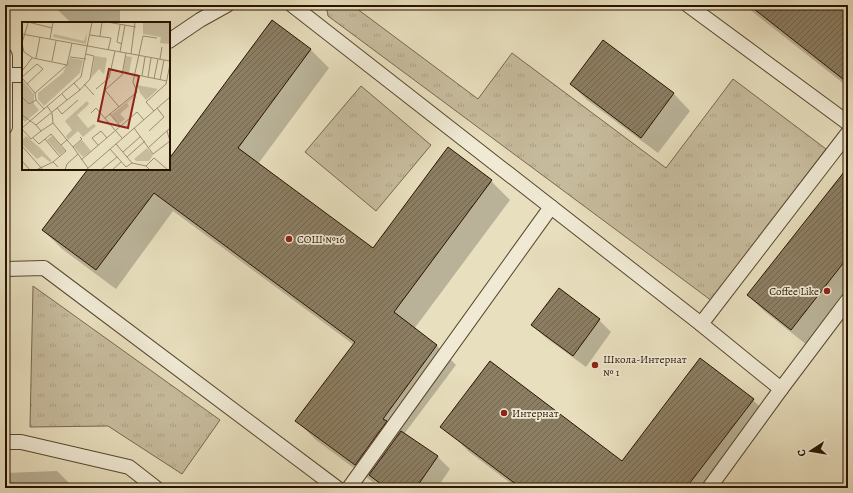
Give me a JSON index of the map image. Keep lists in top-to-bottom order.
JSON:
{
  "places": [
    "СОШ №16",
    "Coffee Like",
    "Школа-Интернат № 1",
    "Интернат"
  ],
  "north": "left"
}
